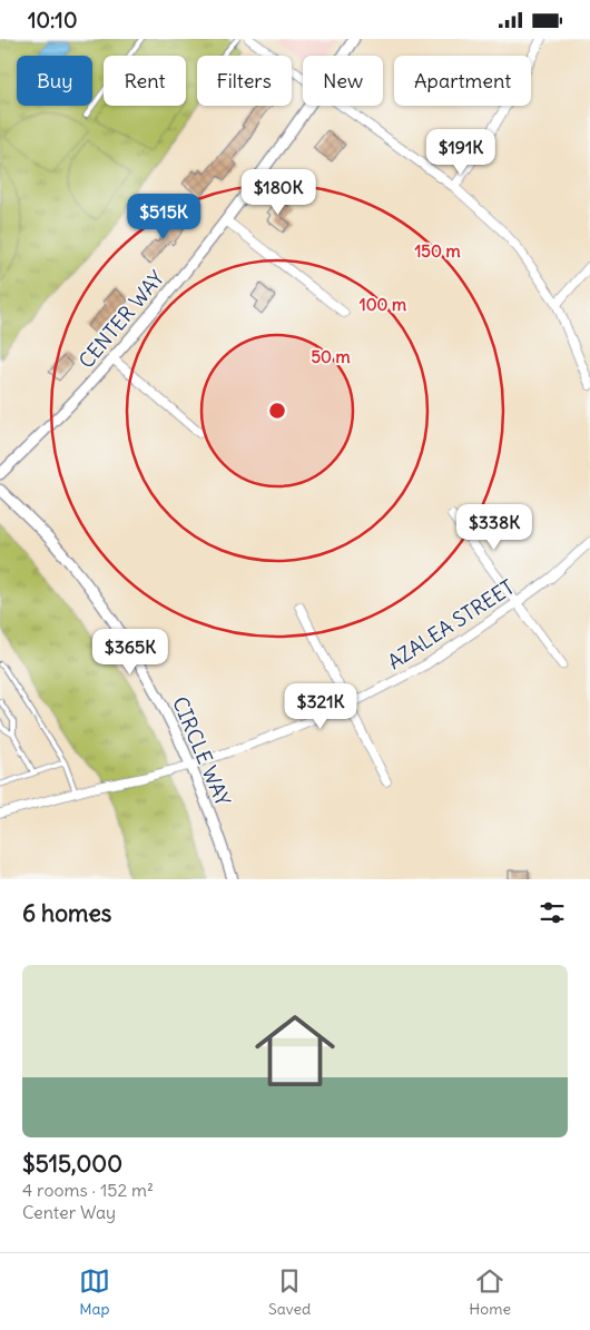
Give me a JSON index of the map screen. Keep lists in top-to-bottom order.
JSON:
{
  "streets": {
    "street": ["CENTER WAY", "AZALEA STREET", "CIRCLE WAY"]
  },
  "crossings": [
    ["AZALEA STREET", "CIRCLE WAY"]
  ],
  "page": {
    "status": "10:10",
    "chip": [
      "Buy",
      "Rent",
      "Filters",
      "New",
      "Apartment"
    ],
    "price": [
      "$191K",
      "$180K",
      "$515K",
      "$338K",
      "$365K",
      "$321K"
    ],
    "heading": "6 homes",
    "list": [
      {
        "name": "$515,000",
        "note": "4 rooms · 152 m² · Center Way"
      }
    ],
    "tabs": ["Map", "Saved", "Home"]
  },
  "rings": ["150 m", "100 m", "50 m"]
}
